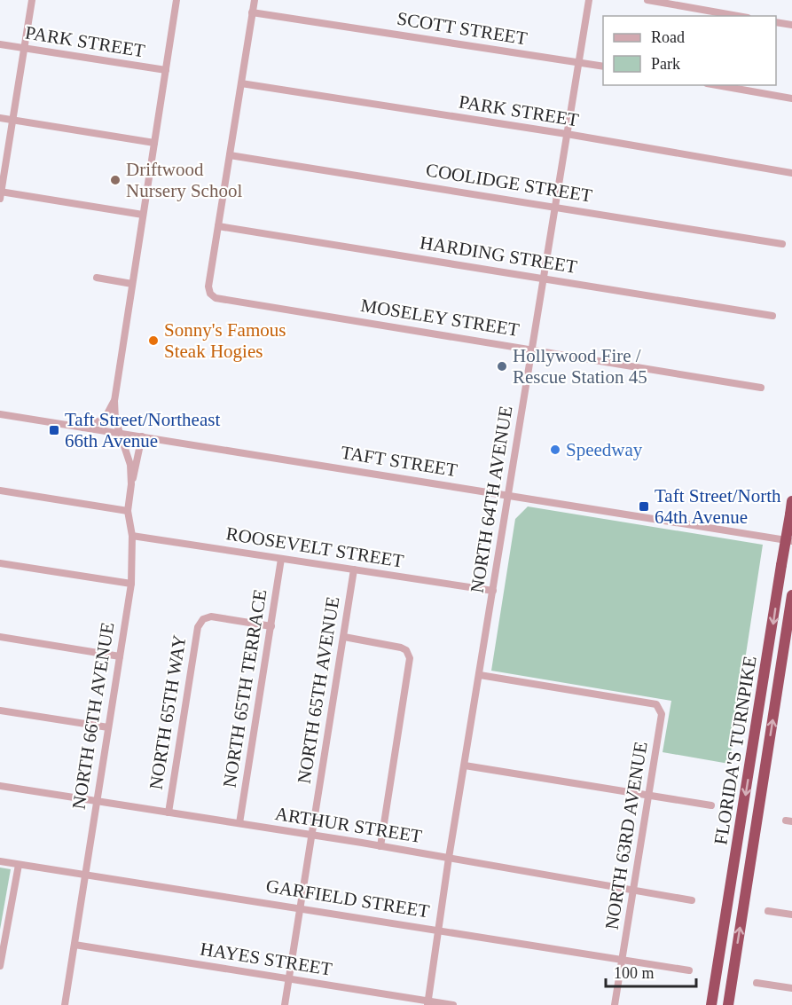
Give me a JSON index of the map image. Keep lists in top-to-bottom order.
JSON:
{
  "streets": {
    "highway": ["FLORIDA'S TURNPIKE"],
    "street": [
      "SCOTT STREET",
      "PARK STREET",
      "COOLIDGE STREET",
      "HARDING STREET",
      "MOSELEY STREET",
      "TAFT STREET",
      "NORTH 64TH AVENUE",
      "ROOSEVELT STREET",
      "NORTH 65TH TERRACE",
      "NORTH 65TH AVENUE",
      "NORTH 65TH WAY",
      "NORTH 66TH AVENUE",
      "ARTHUR STREET",
      "NORTH 63RD AVENUE",
      "GARFIELD STREET",
      "HAYES STREET"
    ]
  },
  "crossings": [
    ["SCOTT STREET", "NORTH 64TH AVENUE"],
    ["PARK STREET", "NORTH 64TH AVENUE"],
    ["COOLIDGE STREET", "NORTH 64TH AVENUE"],
    ["HARDING STREET", "MOSELEY STREET"],
    ["HARDING STREET", "NORTH 64TH AVENUE"],
    ["MOSELEY STREET", "NORTH 64TH AVENUE"],
    ["TAFT STREET", "NORTH 64TH AVENUE"],
    ["TAFT STREET", "NORTH 66TH AVENUE"],
    ["NORTH 64TH AVENUE", "ROOSEVELT STREET"],
    ["NORTH 64TH AVENUE", "ARTHUR STREET"],
    ["NORTH 64TH AVENUE", "NORTH 63RD AVENUE"],
    ["NORTH 64TH AVENUE", "GARFIELD STREET"],
    ["NORTH 64TH AVENUE", "HAYES STREET"],
    ["ROOSEVELT STREET", "NORTH 65TH TERRACE"],
    ["ROOSEVELT STREET", "NORTH 65TH AVENUE"],
    ["ROOSEVELT STREET", "NORTH 66TH AVENUE"],
    ["NORTH 65TH TERRACE", "NORTH 65TH WAY"],
    ["NORTH 65TH TERRACE", "ARTHUR STREET"],
    ["NORTH 65TH AVENUE", "ARTHUR STREET"],
    ["NORTH 65TH AVENUE", "GARFIELD STREET"],
    ["NORTH 65TH AVENUE", "HAYES STREET"],
    ["NORTH 65TH WAY", "ARTHUR STREET"],
    ["NORTH 66TH AVENUE", "ARTHUR STREET"],
    ["NORTH 66TH AVENUE", "GARFIELD STREET"],
    ["NORTH 66TH AVENUE", "HAYES STREET"],
    ["ARTHUR STREET", "NORTH 63RD AVENUE"],
    ["NORTH 63RD AVENUE", "GARFIELD STREET"]
  ],
  "places": {
    "other": [
      "Driftwood Nursery School",
      "Sonny's Famous Steak Hogies",
      "Hollywood Fire / Rescue Station 45",
      "Speedway"
    ],
    "transit": ["Taft Street/Northeast 66th Avenue", "Taft Street/North 64th Avenue"]
  },
  "legend": ["Road", "Park"],
  "scale_bar": "100 m"
}
